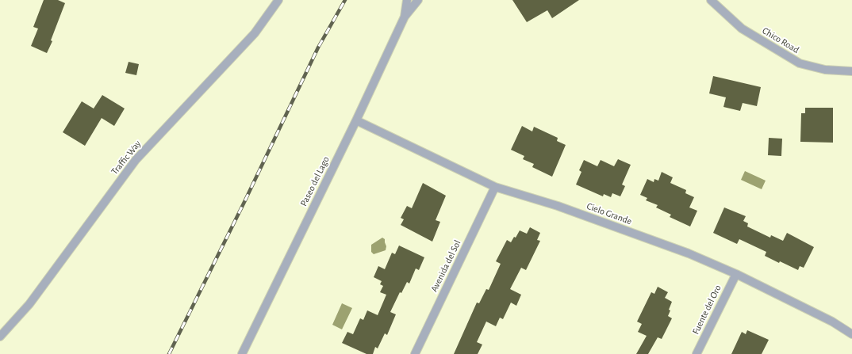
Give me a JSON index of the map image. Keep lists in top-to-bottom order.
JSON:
{
  "streets": {
    "street": [
      "Chico Road",
      "Traffic Way",
      "Paseo del Lago",
      "Cielo Grande",
      "Avenida del Sol",
      "Fuente del Oro"
    ]
  },
  "crossings": [
    ["Paseo del Lago", "Cielo Grande"],
    ["Cielo Grande", "Avenida del Sol"],
    ["Cielo Grande", "Fuente del Oro"]
  ]
}
